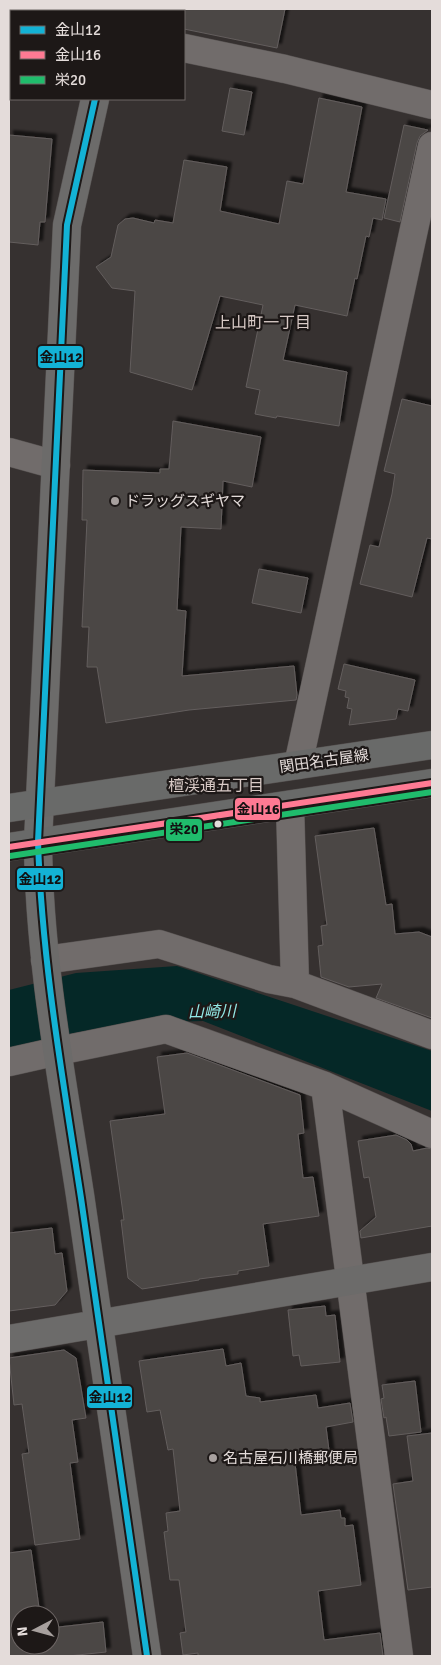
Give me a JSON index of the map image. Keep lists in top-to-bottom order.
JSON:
{
  "streets": {
    "main road": ["関田名古屋線"]
  },
  "districts": ["上山町一丁目", "檀渓通五丁目"],
  "water": ["山崎川"],
  "places": ["ドラッグスギヤマ", "名古屋石川橋郵便局"],
  "lines": ["transit line 金山12", "transit line 金山16", "transit line 栄20"],
  "legend": ["金山12", "金山16", "栄20"],
  "north": "left"
}
